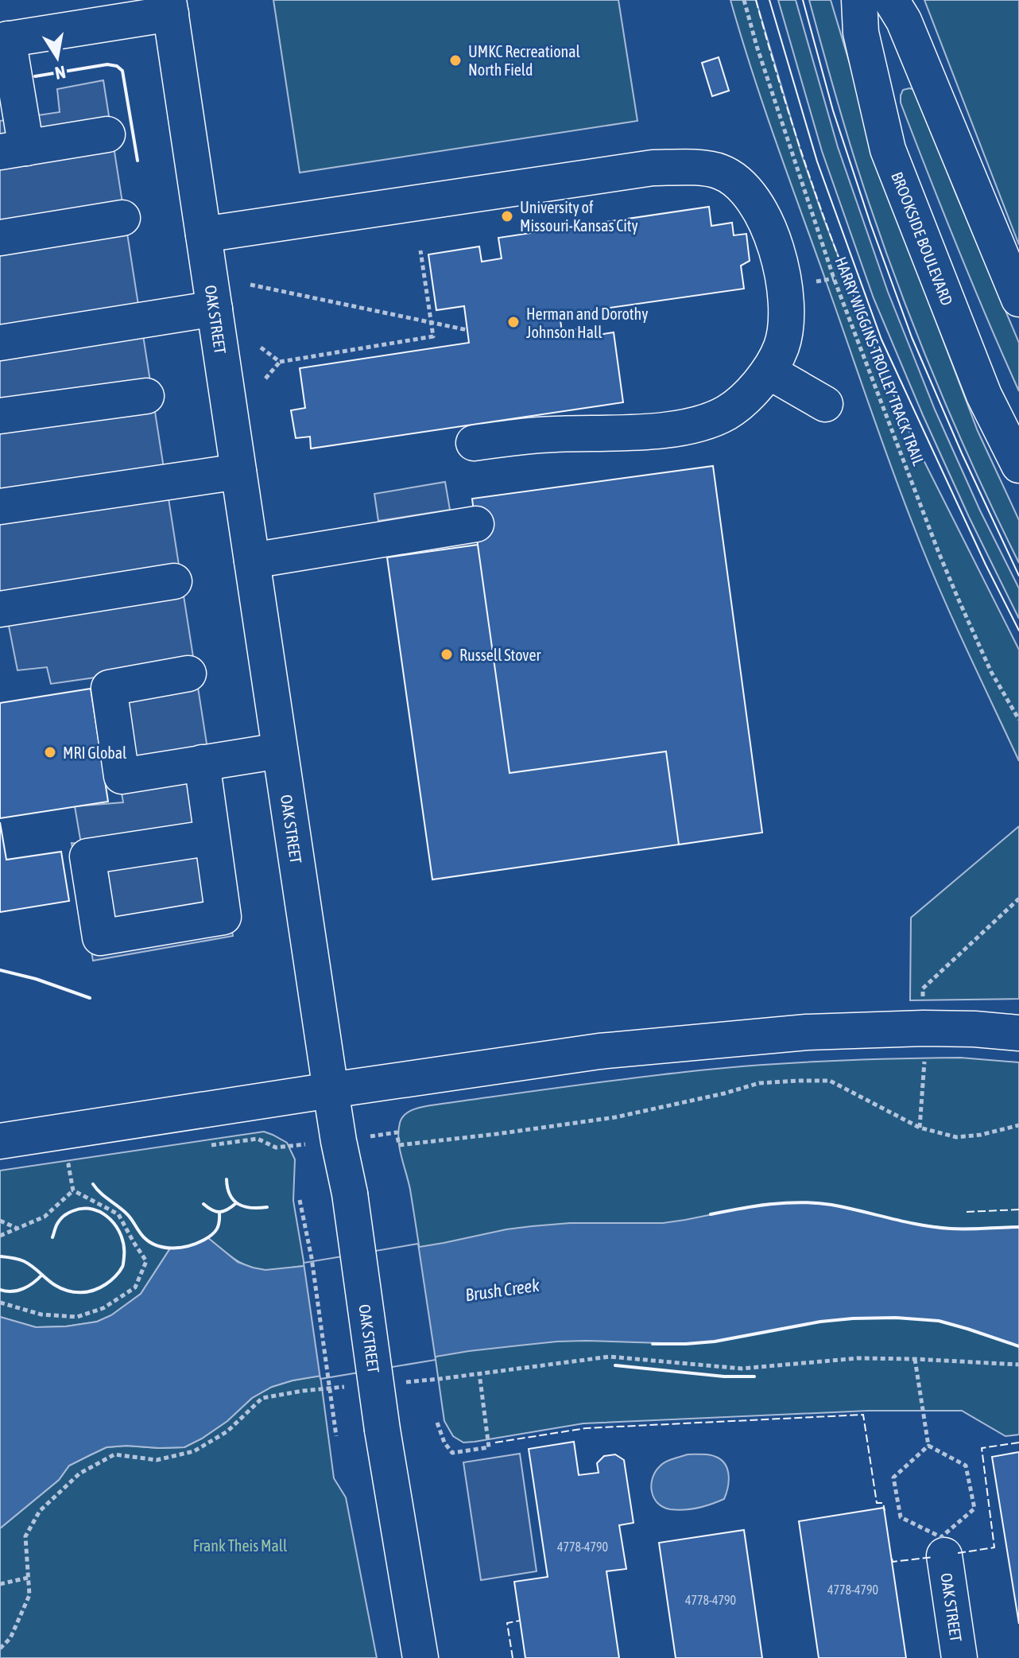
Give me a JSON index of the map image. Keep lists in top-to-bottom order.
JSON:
{
  "streets": {
    "main road": ["BROOKSIDE BOULEVARD", "OAK STREET"],
    "path": ["HARRY WIGGINS TROLLEY TRACK TRAIL"]
  },
  "water": ["Brush Creek"],
  "parks": ["Frank Theis Mall"],
  "places": [
    "UMKC Recreational North Field",
    "University of Missouri-Kansas City",
    "Herman and Dorothy Johnson Hall",
    "Russell Stover",
    "MRI Global"
  ],
  "house_numbers": ["4778-4790", "4778-4790", "4778-4790"],
  "north": "bottom"
}
